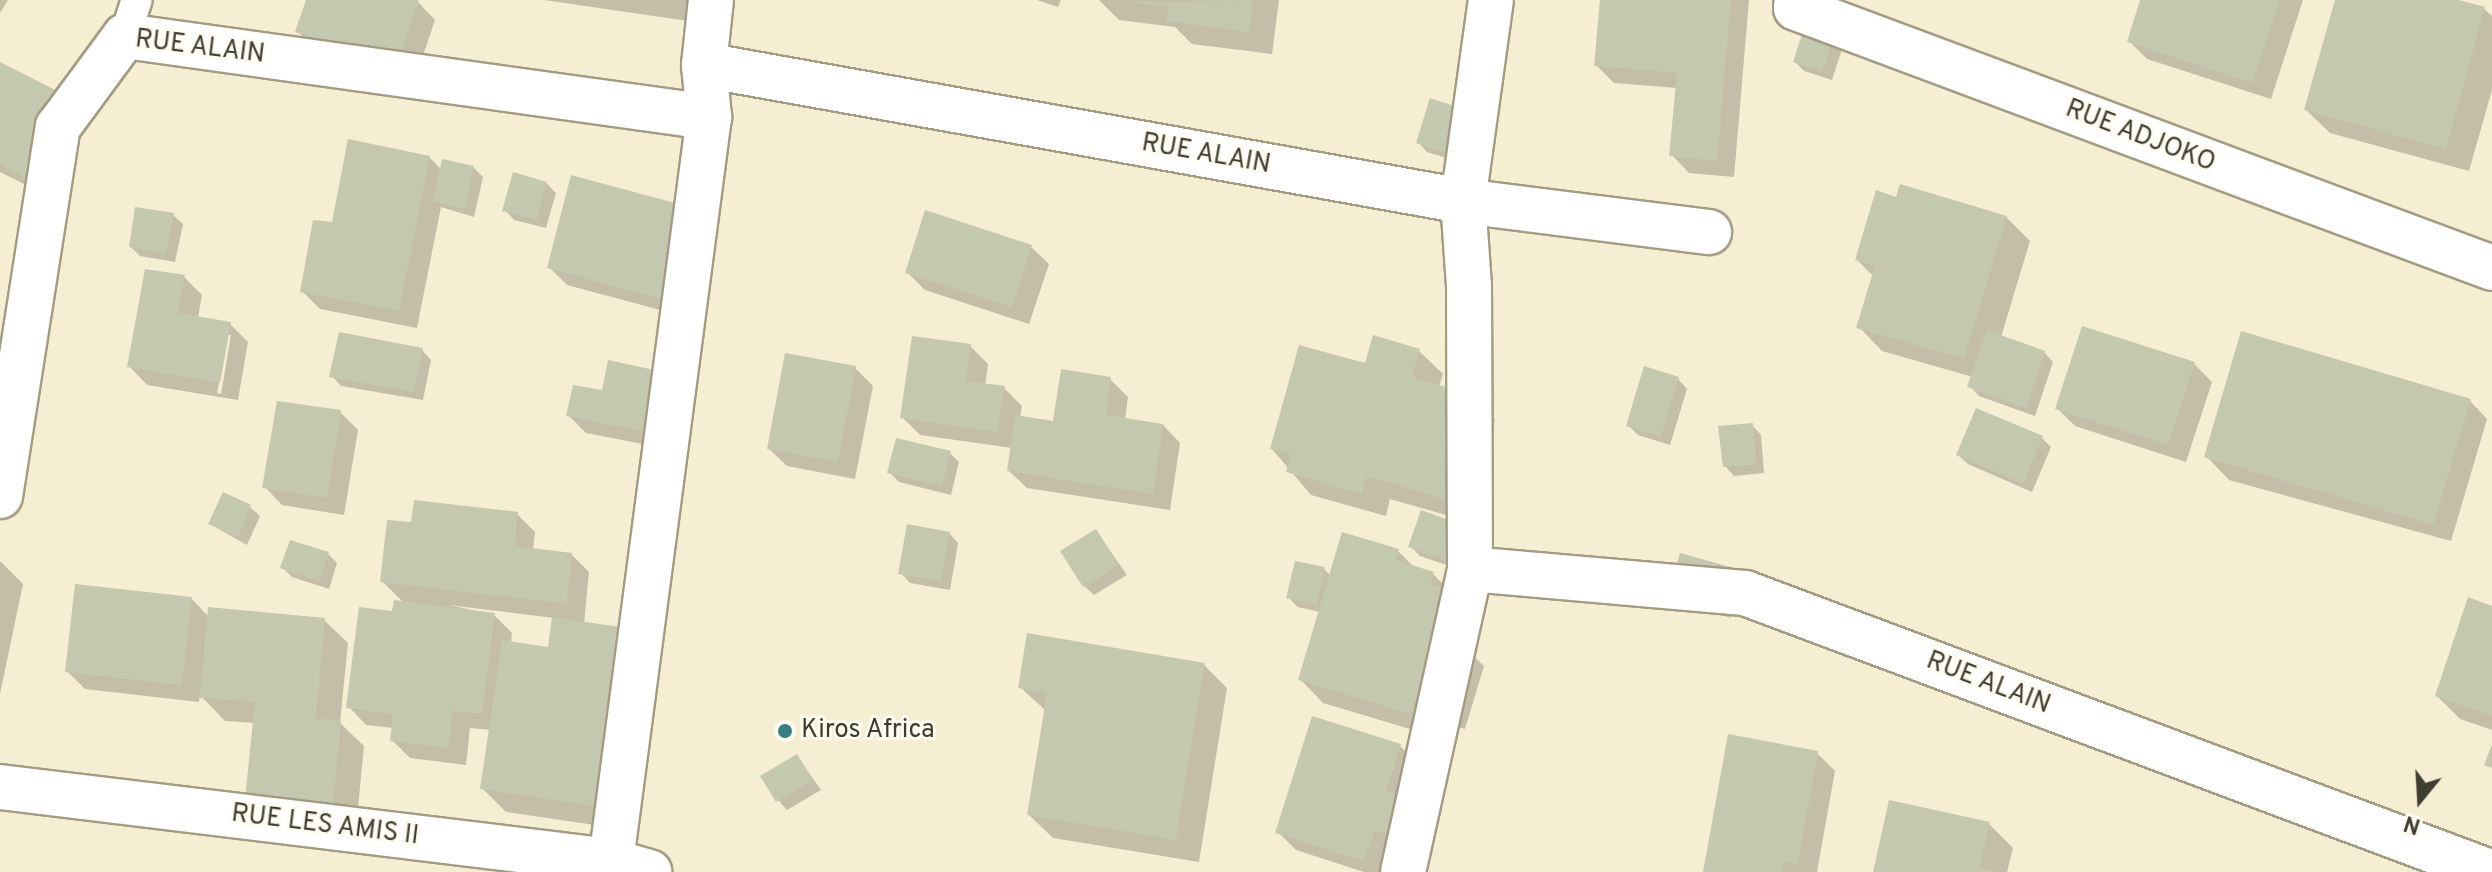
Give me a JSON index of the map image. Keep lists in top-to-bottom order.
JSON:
{
  "streets": {
    "street": ["RUE ALAIN", "RUE ADJOKO", "RUE LES AMIS II"]
  },
  "places": ["Kiros Africa"],
  "north": "bottom"
}
